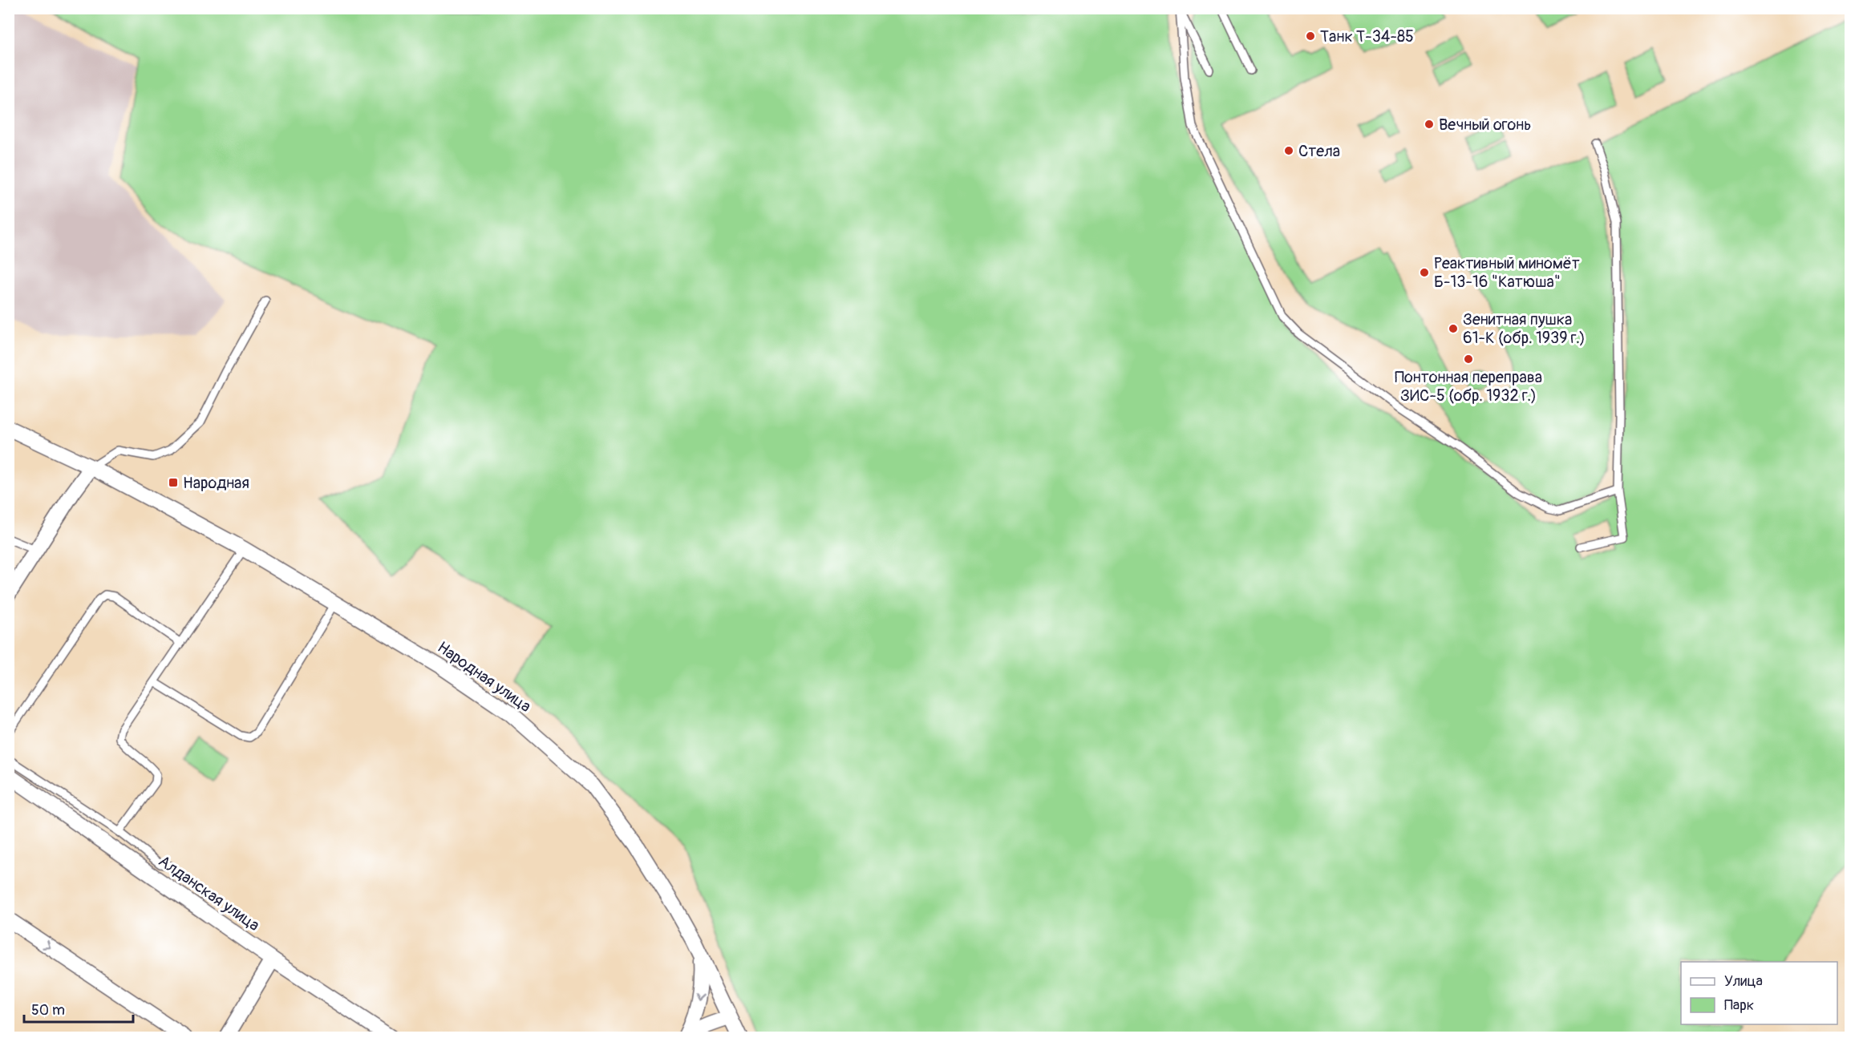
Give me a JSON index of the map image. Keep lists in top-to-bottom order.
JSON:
{
  "streets": {
    "street": ["Народная улица", "Алданская улица"]
  },
  "places": {
    "other": [
      "Танк Т-34-85",
      "Вечный огонь",
      "Стела",
      "Реактивный миномёт Б-13-16 \"Катюша\"",
      "Зенитная пушка 61-К (обр. 1939 г.)",
      "Понтонная переправа ЗИС-5 (обр. 1932 г.)"
    ],
    "transit": ["Народная"]
  },
  "legend": ["Улица", "Парк"],
  "scale_bar": "50 m"
}
